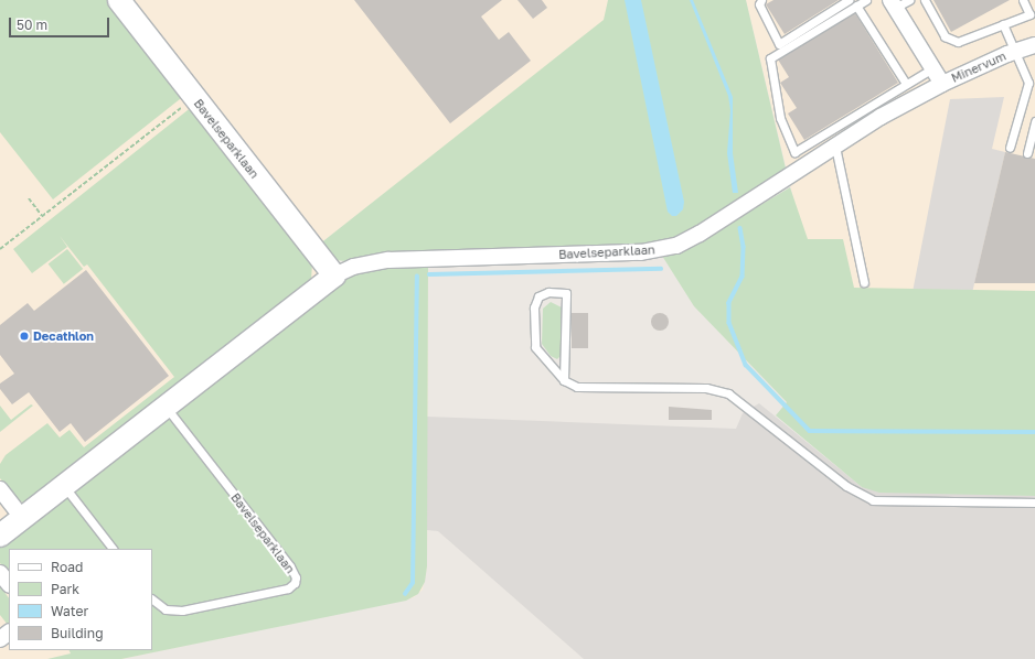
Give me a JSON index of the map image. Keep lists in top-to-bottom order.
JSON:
{
  "streets": {
    "street": ["Minervum", "Bavelseparklaan"]
  },
  "crossings": [
    ["Minervum", "Bavelseparklaan"]
  ],
  "places": ["Decathlon"],
  "legend": [
    "Road",
    "Park",
    "Water",
    "Building"
  ],
  "scale_bar": "50 m"
}
